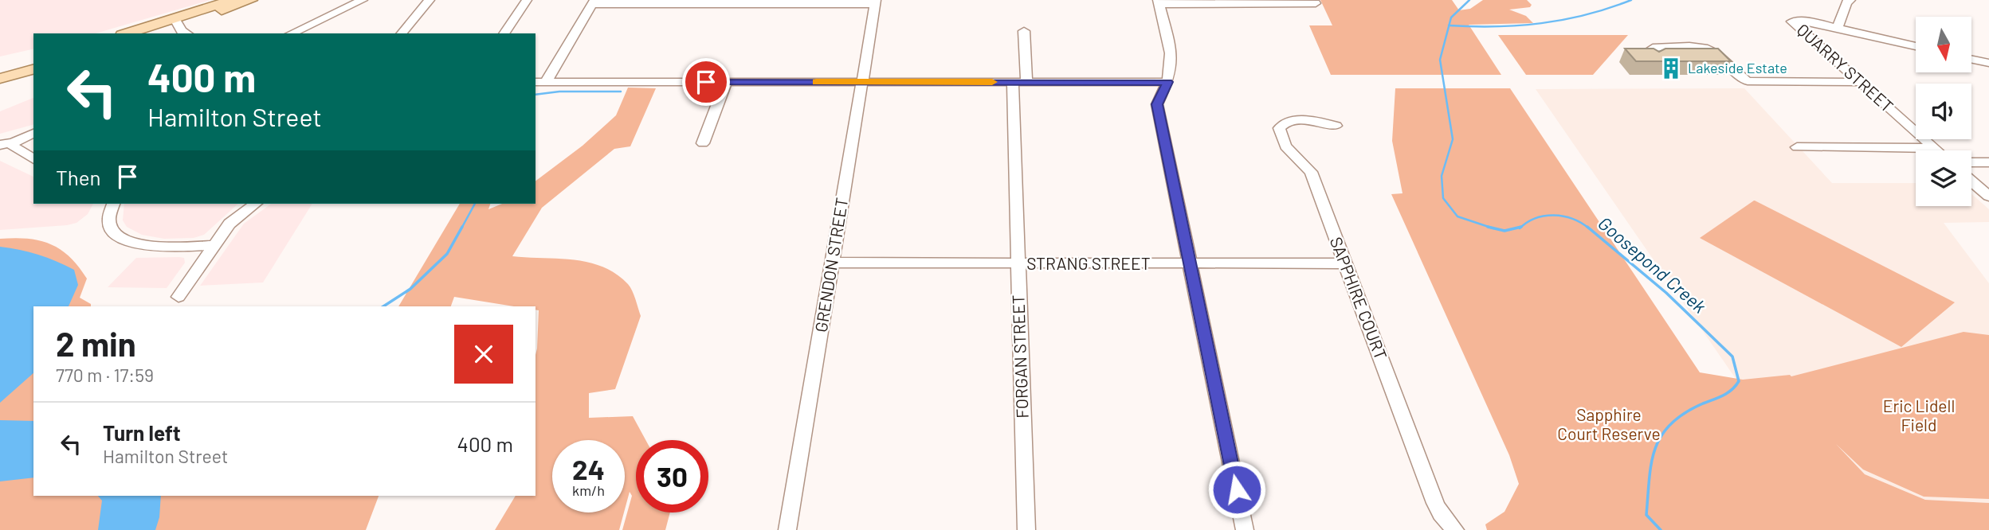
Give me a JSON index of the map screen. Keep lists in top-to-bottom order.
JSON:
{
  "streets": {
    "street": [
      "QUARRY STREET",
      "STRANG STREET",
      "GRENDON STREET",
      "SAPPHIRE COURT",
      "FORGAN STREET"
    ]
  },
  "crossings": [
    ["STRANG STREET", "GRENDON STREET"],
    ["STRANG STREET", "SAPPHIRE COURT"],
    ["STRANG STREET", "FORGAN STREET"]
  ],
  "water": ["Goosepond Creek"],
  "parks": ["Eric Lidell Field", "Sapphire Court Reserve"],
  "places": {
    "building": ["Lakeside Estate"]
  },
  "north": "bottom",
  "page": {
    "turn": ["400 m", "Hamilton Street"],
    "then": "Then",
    "heading": ["2 min", "770 m · 17:59"],
    "list": [
      {
        "name": "Turn left",
        "note": "Hamilton Street",
        "value": "400 m"
      }
    ],
    "speed": "24 km/h",
    "limit": "30"
  }
}
